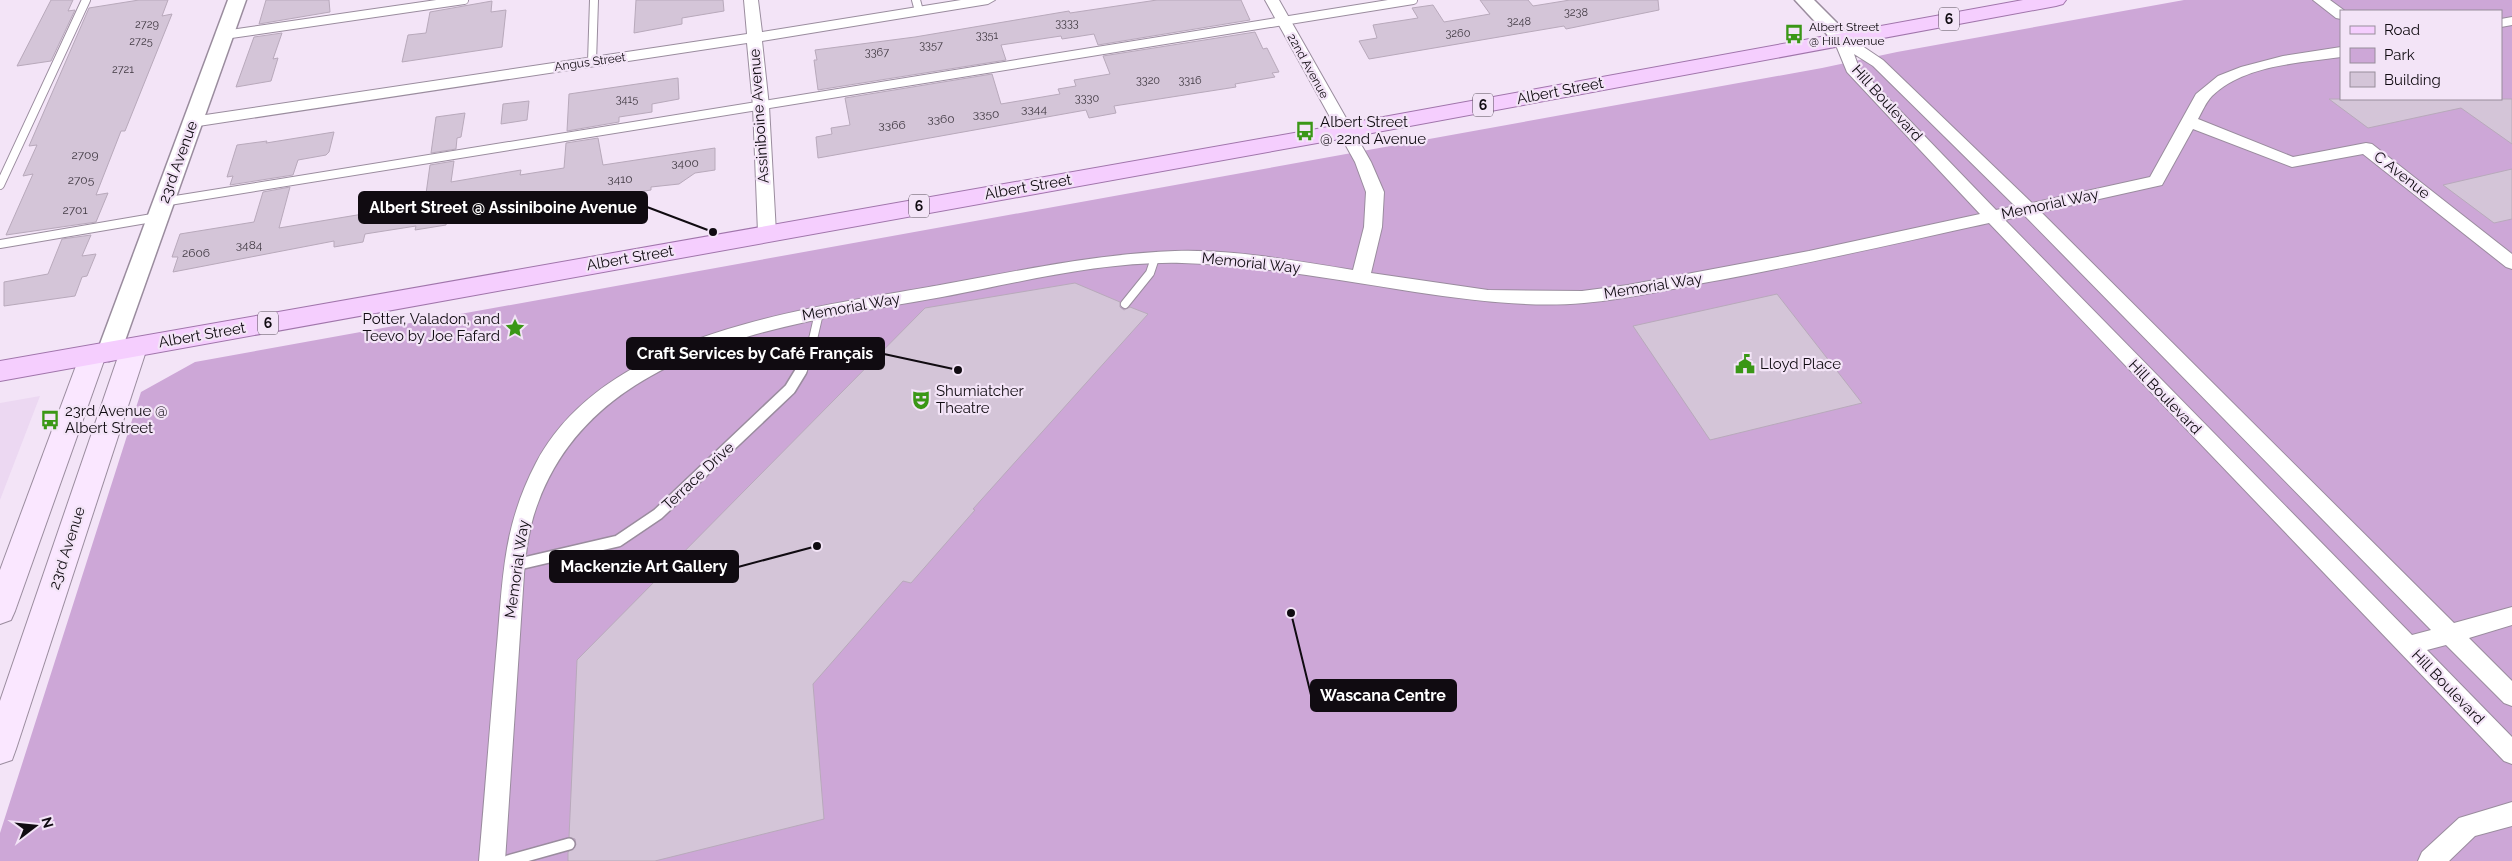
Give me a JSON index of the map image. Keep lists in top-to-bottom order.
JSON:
{
  "streets": {
    "main road": ["6", "Albert Street", "23rd Avenue"],
    "street": [
      "Angus Street",
      "22nd Avenue",
      "Hill Boulevard",
      "Assiniboine Avenue",
      "C Avenue",
      "Memorial Way"
    ],
    "lane": ["Terrace Drive"]
  },
  "crossings": [
    ["Angus Street", "Assiniboine Avenue"],
    ["Angus Street", "23rd Avenue"],
    ["22nd Avenue", "Albert Street"],
    ["22nd Avenue", "Memorial Way"],
    ["Albert Street", "Hill Boulevard"],
    ["Albert Street", "Assiniboine Avenue"],
    ["Albert Street", "23rd Avenue"],
    ["Hill Boulevard", "Memorial Way"],
    ["C Avenue", "Memorial Way"],
    ["Memorial Way", "Terrace Drive"]
  ],
  "places": {
    "bus stop": ["Albert Street @ Hill Avenue", "Albert Street @ 22nd Avenue", "23rd Avenue @ Albert Street"],
    "other": [
      "Albert Street @ Assiniboine Avenue",
      "Craft Services by Café Français",
      "Mackenzie Art Gallery",
      "Wascana Centre"
    ],
    "place": ["Potter, Valadon, and Teevo by Joe Fafard"],
    "public building": ["Lloyd Place"],
    "theatre": ["Shumiatcher Theatre"]
  },
  "house_numbers": [
    "3238",
    "3248",
    "3333",
    "2729",
    "3260",
    "3351",
    "2725",
    "3357",
    "3367",
    "2721",
    "3320",
    "3316",
    "3330",
    "3415",
    "3344",
    "3350",
    "3360",
    "3366",
    "2709",
    "3400",
    "3410",
    "2705",
    "2701",
    "3484",
    "2606"
  ],
  "legend": ["Road", "Park", "Building"],
  "north": "right"
}
